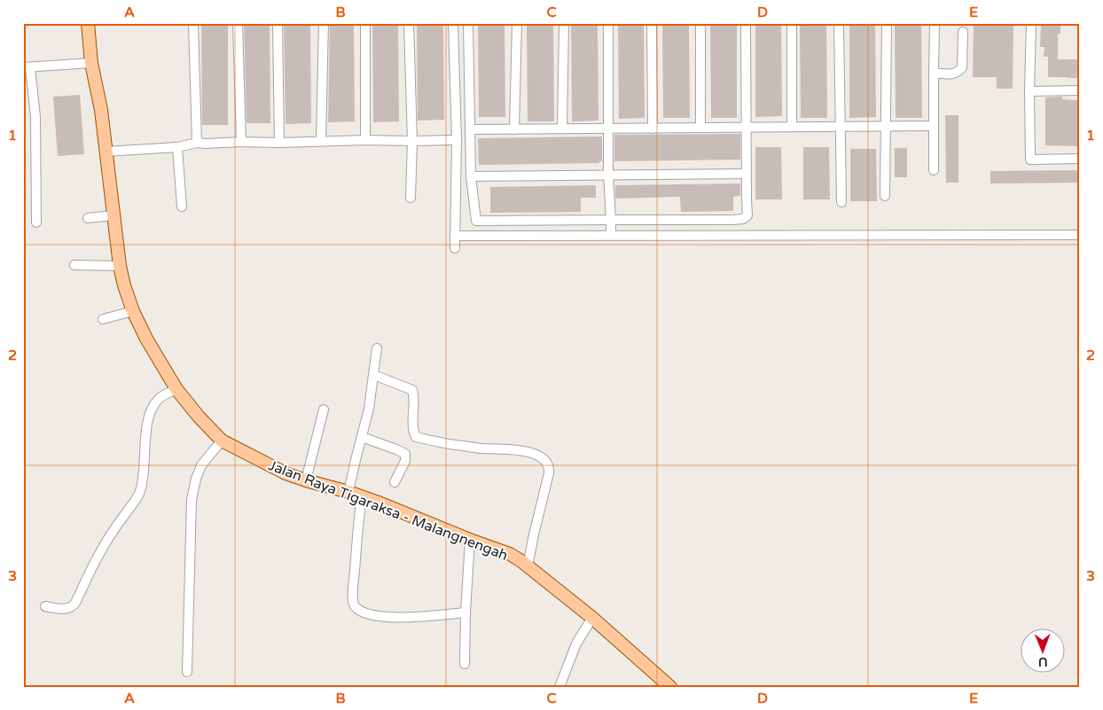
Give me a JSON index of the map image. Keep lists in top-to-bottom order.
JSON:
{
  "streets": {
    "main road": ["Jalan Raya Tigaraksa - Malangnengah"]
  },
  "north": "bottom",
  "grid": {
    "columns": [
      "A",
      "B",
      "C",
      "D",
      "E"
    ],
    "rows": ["1", "2", "3"]
  }
}
